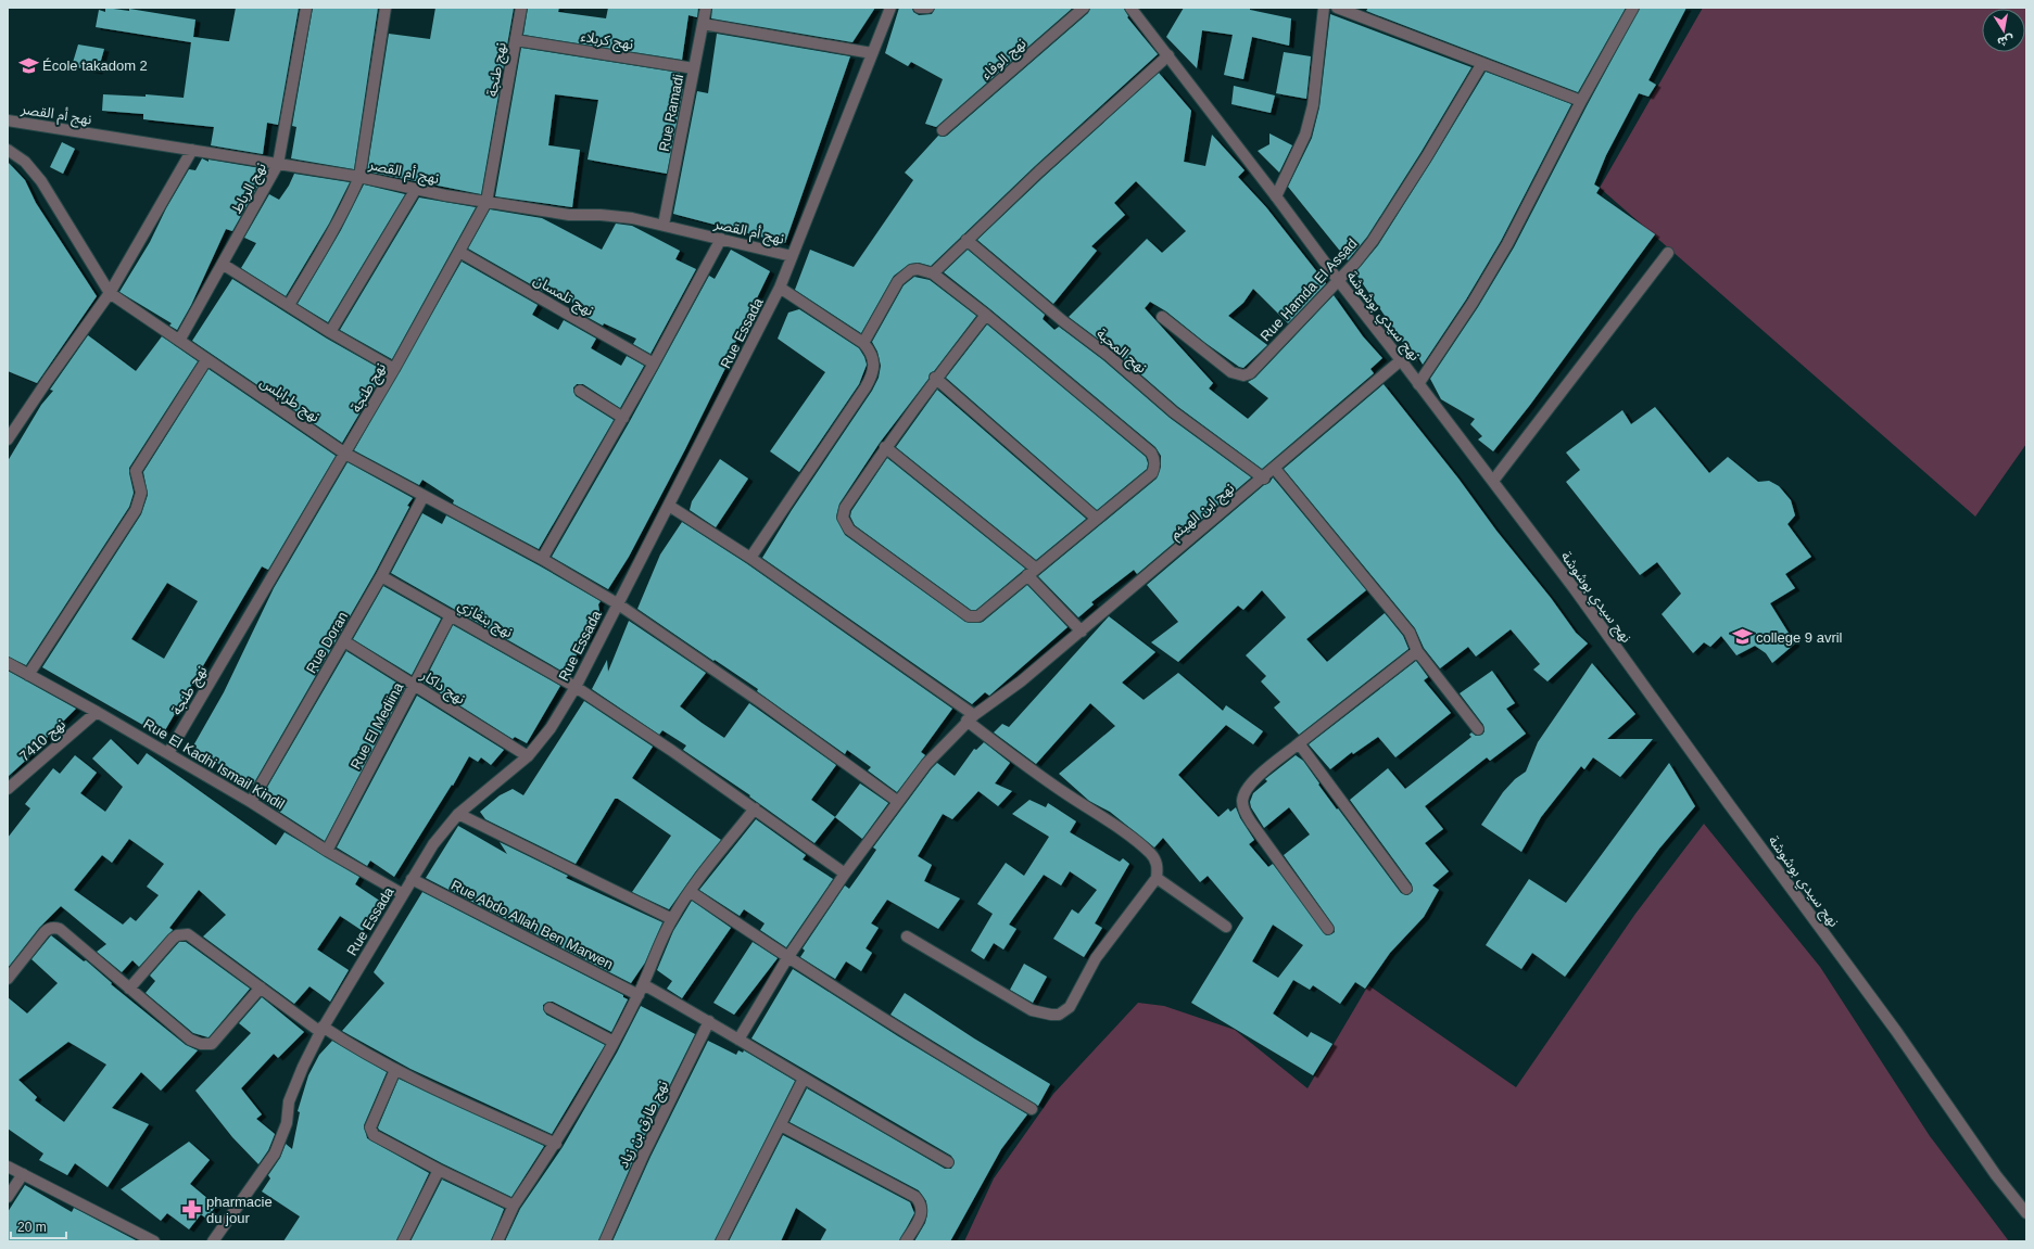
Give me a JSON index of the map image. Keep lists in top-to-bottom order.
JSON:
{
  "streets": {
    "street": [
      "نهج كربلاء",
      "نهج الوفاء",
      "نهج طنجة",
      "Rue Ramadi",
      "نهج أم القصر",
      "نهج الرباط",
      "Rue Hamda El Assad",
      "نهج تلمسان",
      "نهج سيدي بوشوشة",
      "Rue Essada",
      "نهج المحبة",
      "نهج طرابلس",
      "نهج ابن الهيثم",
      "نهج بنغازي",
      "Rue Doran",
      "نهج داكار",
      "Rue El Mediina",
      "نهج 7410",
      "Rue El Kadhi Ismail Kindil",
      "Rue Abdo Allah Ben Marwen",
      "نهج طارق بن زياد"
    ]
  },
  "crossings": [
    ["نهج كربلاء", "نهج طنجة"],
    ["نهج كربلاء", "Rue Ramadi"],
    ["نهج طنجة", "نهج أم القصر"],
    ["نهج طنجة", "نهج تلمسان"],
    ["نهج طنجة", "نهج طرابلس"],
    ["نهج طنجة", "Rue El Kadhi Ismail Kindil"],
    ["Rue Ramadi", "نهج أم القصر"],
    ["نهج أم القصر", "نهج الرباط"],
    ["نهج أم القصر", "Rue Essada"],
    ["نهج الرباط", "نهج طرابلس"],
    ["Rue Hamda El Assad", "نهج سيدي بوشوشة"],
    ["نهج سيدي بوشوشة", "نهج ابن الهيثم"],
    ["Rue Essada", "نهج طرابلس"],
    ["Rue Essada", "نهج بنغازي"],
    ["Rue Essada", "نهج داكار"],
    ["Rue Essada", "Rue El Kadhi Ismail Kindil"],
    ["Rue Essada", "Rue Abdo Allah Ben Marwen"],
    ["نهج المحبة", "نهج ابن الهيثم"],
    ["نهج طرابلس", "نهج ابن الهيثم"],
    ["نهج طرابلس", "Rue Doran"],
    ["نهج ابن الهيثم", "نهج بنغازي"],
    ["نهج ابن الهيثم", "Rue Abdo Allah Ben Marwen"],
    ["نهج بنغازي", "Rue Doran"],
    ["نهج بنغازي", "Rue El Mediina"],
    ["Rue Doran", "نهج داكار"],
    ["Rue Doran", "Rue El Kadhi Ismail Kindil"],
    ["نهج داكار", "Rue El Mediina"],
    ["Rue El Mediina", "Rue El Kadhi Ismail Kindil"],
    ["نهج 7410", "Rue El Kadhi Ismail Kindil"],
    ["Rue Abdo Allah Ben Marwen", "نهج طارق بن زياد"]
  ],
  "places": {
    "school or university": ["École takadom 2", "college 9 avril"],
    "pharmacy": ["pharmacie du jour"]
  },
  "scale_bar": "20 m",
  "north": "bottom"
}
